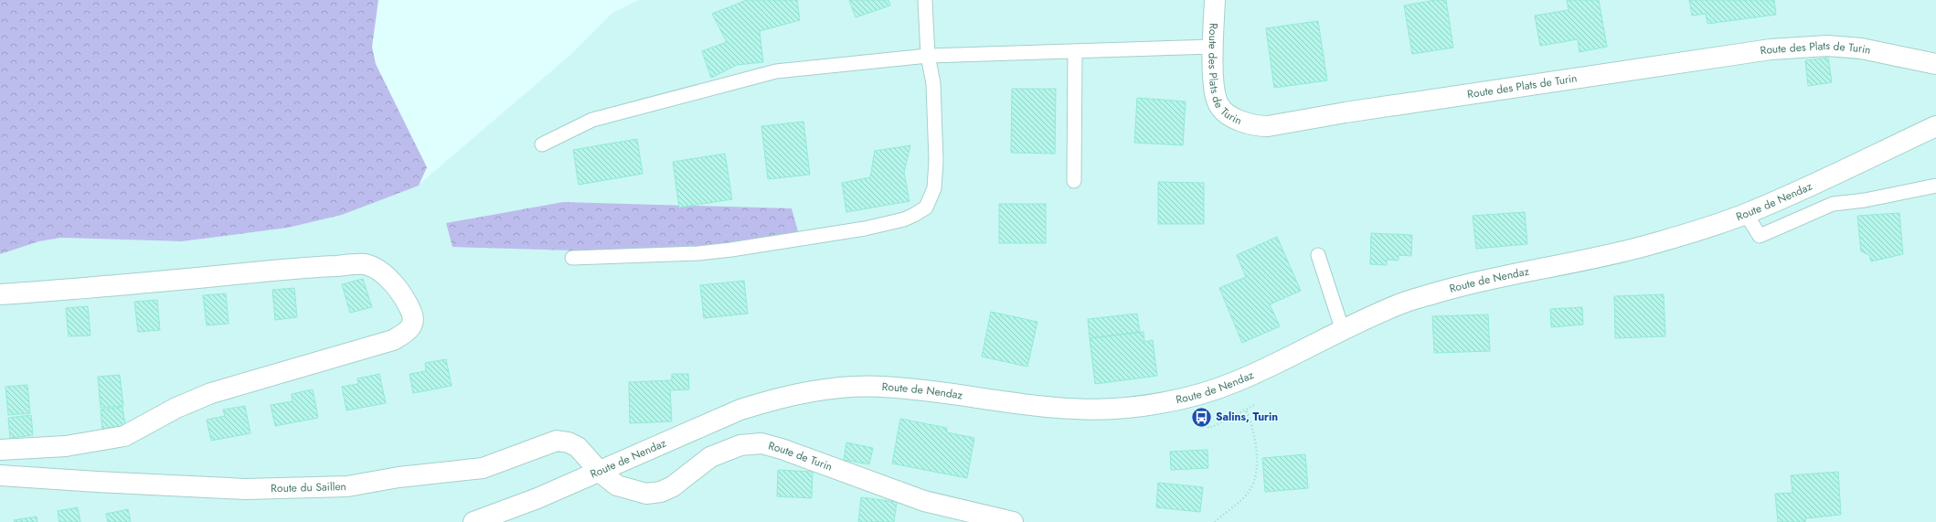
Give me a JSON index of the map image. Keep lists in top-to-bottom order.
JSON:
{
  "streets": {
    "street": [
      "Route des Plats de Turin",
      "Route de Nendaz",
      "Route de Turin",
      "Route du Saillen"
    ]
  },
  "crossings": [
    ["Route de Nendaz", "Route de Turin"],
    ["Route de Nendaz", "Route du Saillen"],
    ["Route de Turin", "Route du Saillen"]
  ],
  "places": {
    "bus stop": ["Salins, Turin"]
  }
}
